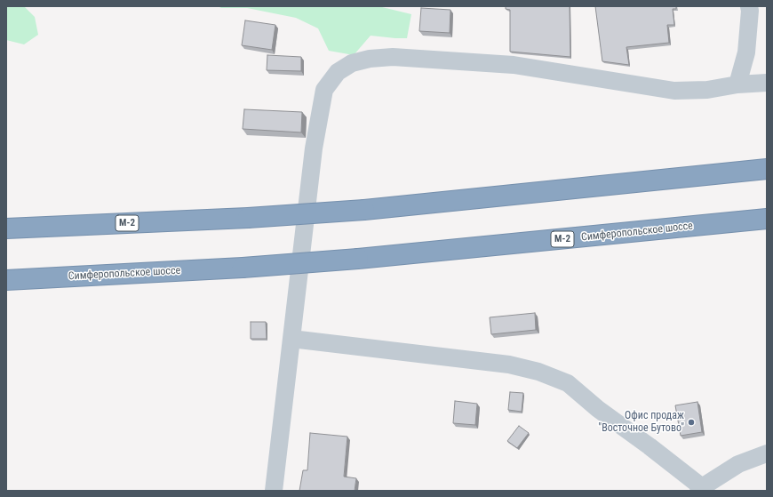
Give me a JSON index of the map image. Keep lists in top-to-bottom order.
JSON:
{
  "streets": {
    "highway": ["М-2", "Симферопольское шоссе"]
  },
  "places": ["Офис продаж \"Восточное Бутово\""]
}
